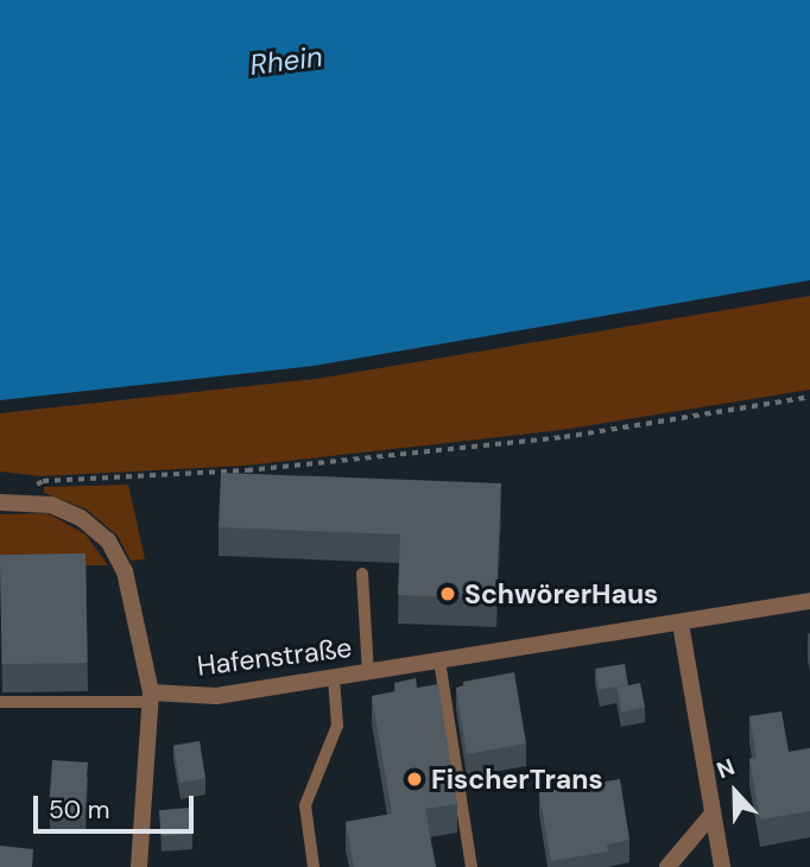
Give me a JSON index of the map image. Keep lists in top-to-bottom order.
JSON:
{
  "streets": {
    "street": ["Hafenstraße"]
  },
  "water": ["Rhein"],
  "places": ["SchwörerHaus", "FischerTrans"],
  "scale_bar": "50 m",
  "north": "top"
}
